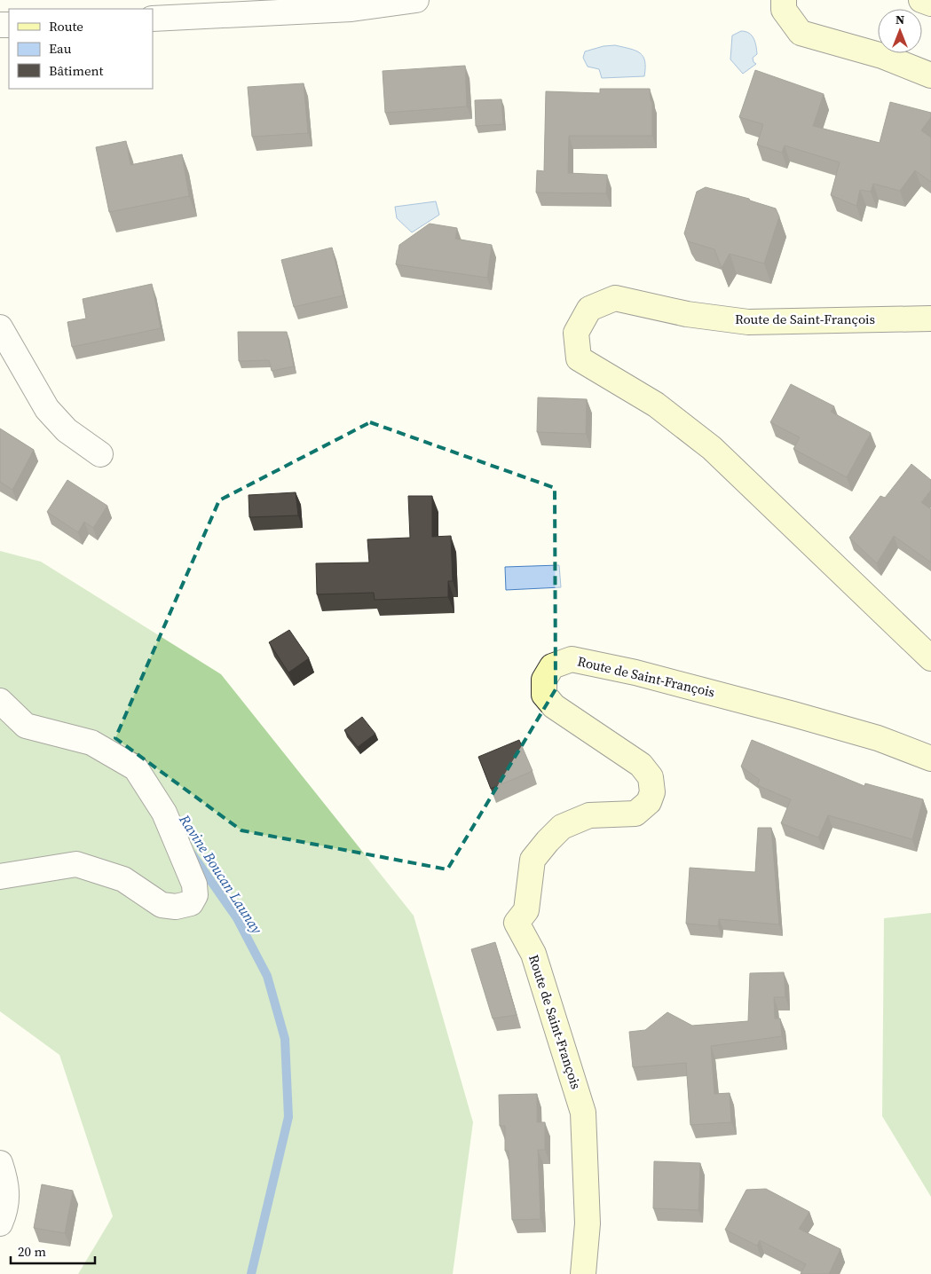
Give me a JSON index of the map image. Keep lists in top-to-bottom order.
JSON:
{
  "streets": {
    "main road": ["Route de Saint-François"]
  },
  "water": ["Ravine Boucan Launay"],
  "legend": ["Route", "Eau", "Bâtiment"],
  "scale_bar": "20 m",
  "north": "top"
}
